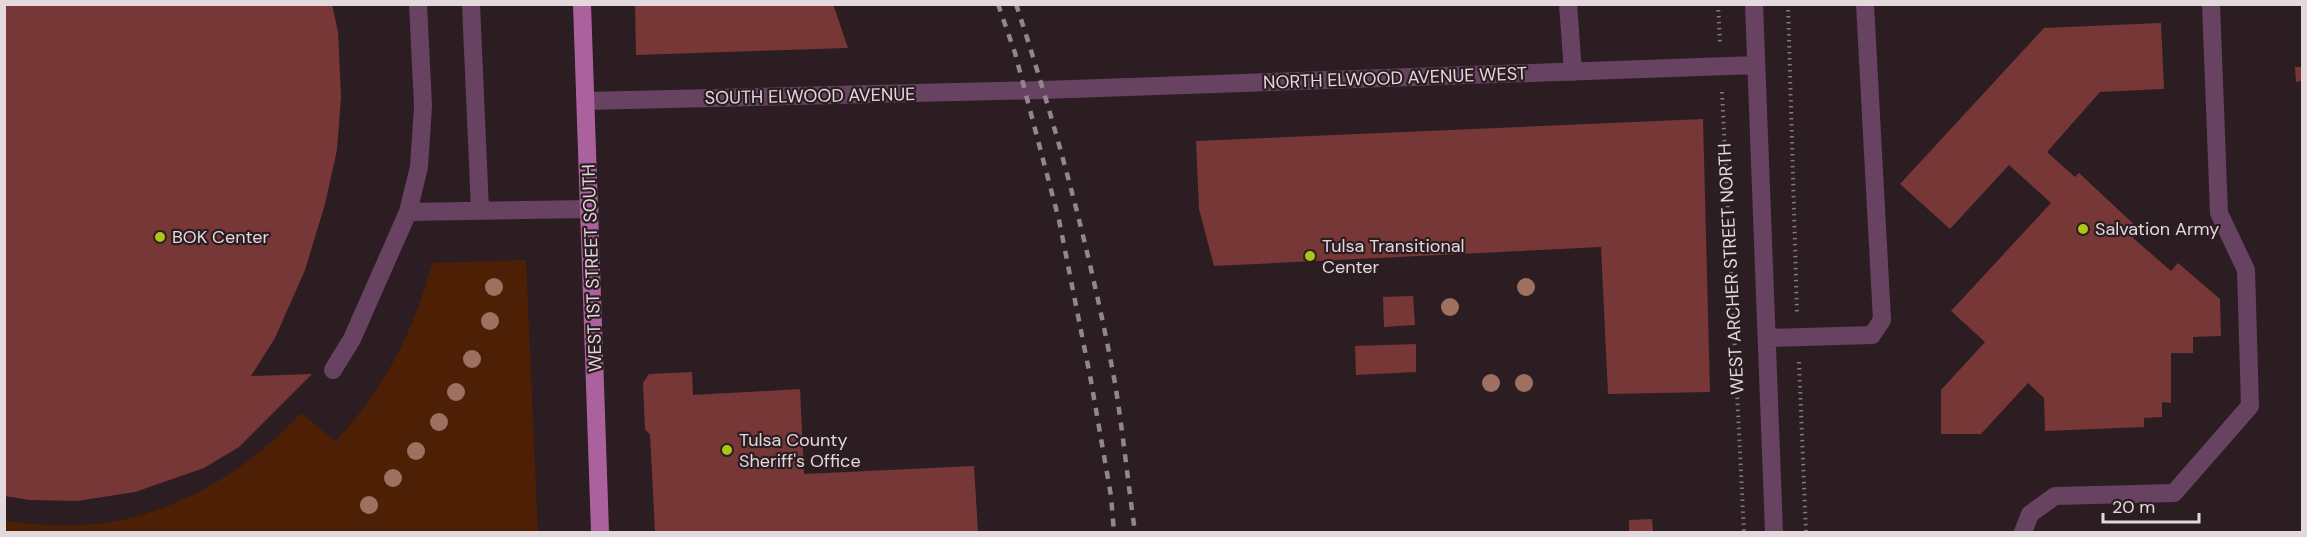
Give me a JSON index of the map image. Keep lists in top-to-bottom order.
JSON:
{
  "streets": {
    "main road": ["WEST 1ST STREET SOUTH"],
    "street": ["NORTH ELWOOD AVENUE WEST", "SOUTH ELWOOD AVENUE", "WEST ARCHER STREET NORTH"]
  },
  "crossings": [
    ["NORTH ELWOOD AVENUE WEST", "SOUTH ELWOOD AVENUE"],
    ["NORTH ELWOOD AVENUE WEST", "WEST ARCHER STREET NORTH"],
    ["SOUTH ELWOOD AVENUE", "WEST 1ST STREET SOUTH"]
  ],
  "places": [
    "Salvation Army",
    "BOK Center",
    "Tulsa Transitional Center",
    "Tulsa County Sheriff's Office"
  ],
  "scale_bar": "20 m"
}
